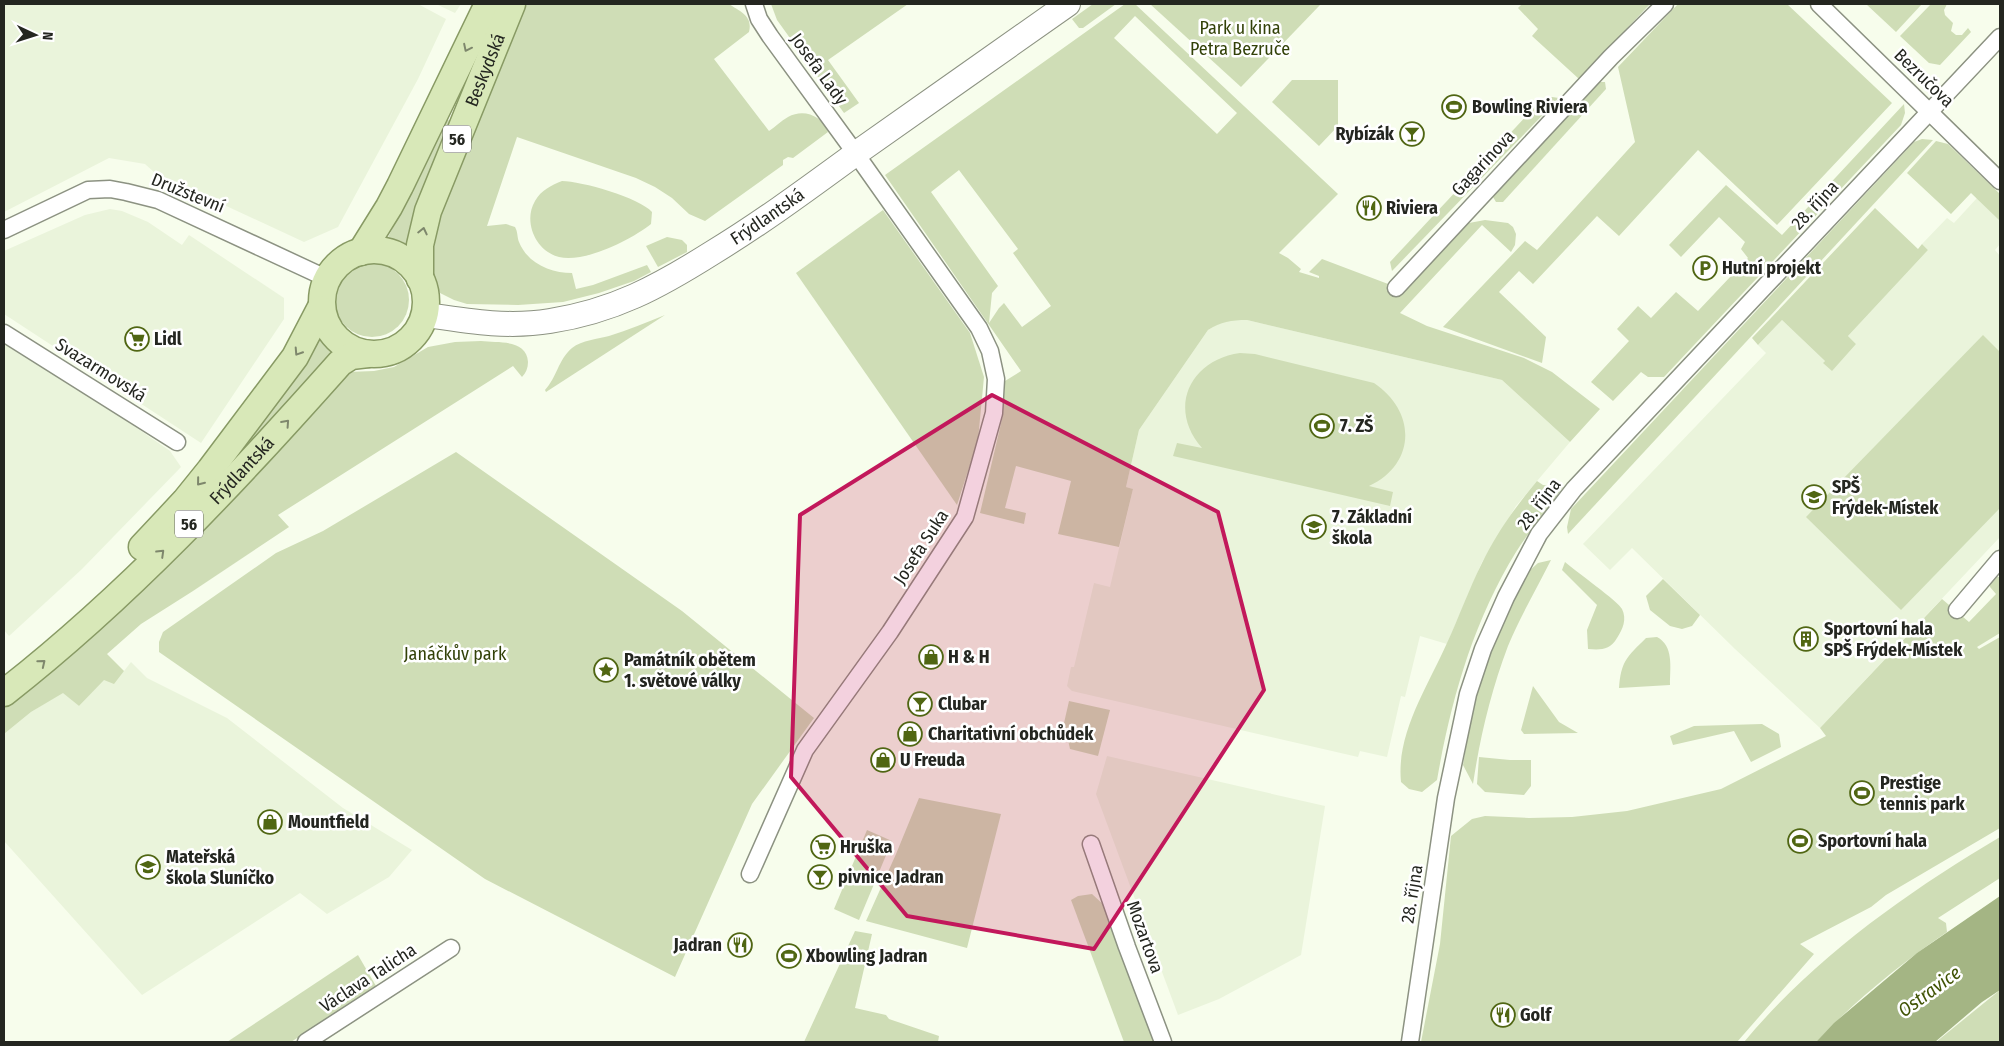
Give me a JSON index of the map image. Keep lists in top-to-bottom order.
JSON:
{
  "streets": {
    "main road": ["Beskydská", "56", "Frýdlantská"],
    "street": [
      "Josefa Lady",
      "Bezručova",
      "Gagarinova",
      "Družstevní",
      "28. října",
      "Svazarmovská",
      "Josefa Suka",
      "Mozartova",
      "Václava Talicha"
    ]
  },
  "crossings": [
    ["Josefa Lady", "Frýdlantská"],
    ["Josefa Lady", "Josefa Suka"],
    ["Beskydská", "56"],
    ["Beskydská", "Družstevní"],
    ["Beskydská", "Frýdlantská"],
    ["Bezručova", "28. října"],
    ["56", "Družstevní"],
    ["56", "Frýdlantská"],
    ["Družstevní", "Frýdlantská"],
    ["Frýdlantská", "Josefa Suka"]
  ],
  "water": ["Ostravice"],
  "parks": ["Park u kina Petra Bezruče", "Janáčkův park"],
  "places": {
    "sports": [
      "Bowling Riviera",
      "7. ZŠ",
      "Prestige tennis park",
      "Sportovní hala",
      "Xbowling Jadran"
    ],
    "bar": ["Rybízák", "Clubar", "pivnice Jadran"],
    "restaurant": ["Riviera", "Jadran", "Golf"],
    "parking": ["Hutní projekt"],
    "supermarket": ["Lidl", "Hruška"],
    "school or university": ["SPŠ Frýdek-Místek", "7. Základní škola", "Mateřská škola Sluníčko"],
    "building": ["Sportovní hala SPŠ Frýdek-Místek"],
    "shop": [
      "H & H",
      "Charitativní obchůdek",
      "U Freuda",
      "Mountfield"
    ],
    "place": ["Památník obětem 1. světové války"]
  },
  "north": "right"
}
